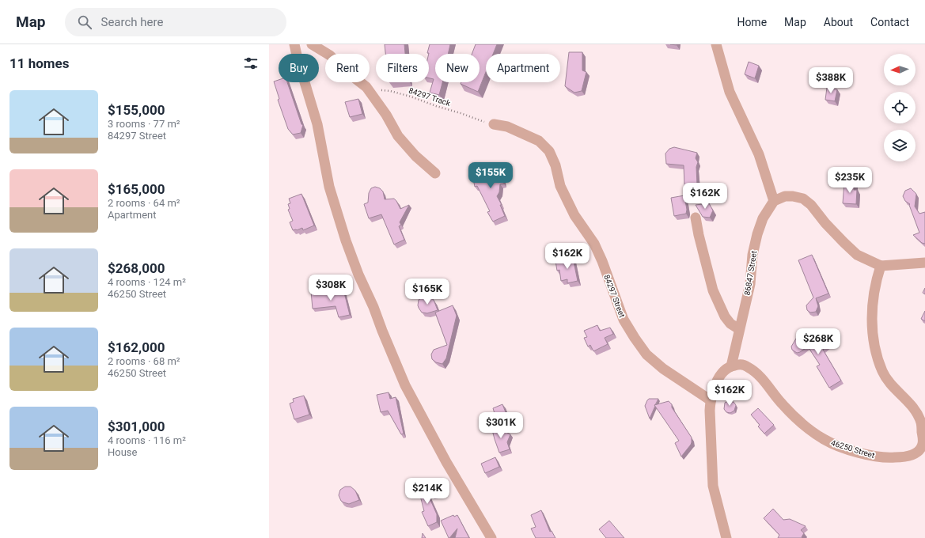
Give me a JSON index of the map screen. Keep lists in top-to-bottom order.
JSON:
{
  "streets": {
    "street": ["86847 Street", "84297 Street", "46250 Street"],
    "path": ["84297 Track"]
  },
  "crossings": [
    ["84297 Track", "84297 Street"],
    ["86847 Street", "46250 Street"]
  ],
  "north": "left",
  "page": {
    "header": "Map",
    "search": "Search here",
    "nav": [
      "Home",
      "Map",
      "About",
      "Contact"
    ],
    "heading": "11 homes",
    "chip": [
      "Buy",
      "Rent",
      "Filters",
      "New",
      "Apartment"
    ],
    "price": [
      "$388K",
      "$155K",
      "$235K",
      "$162K",
      "$162K",
      "$308K",
      "$165K",
      "$268K",
      "$162K",
      "$301K",
      "$214K"
    ],
    "list": [
      {
        "name": "$155,000",
        "note": "3 rooms · 77 m² · 84297 Street"
      },
      {
        "name": "$165,000",
        "note": "2 rooms · 64 m² · Apartment"
      },
      {
        "name": "$268,000",
        "note": "4 rooms · 124 m² · 46250 Street"
      },
      {
        "name": "$162,000",
        "note": "2 rooms · 68 m² · 46250 Street"
      },
      {
        "name": "$301,000",
        "note": "4 rooms · 116 m² · House"
      }
    ]
  }
}
